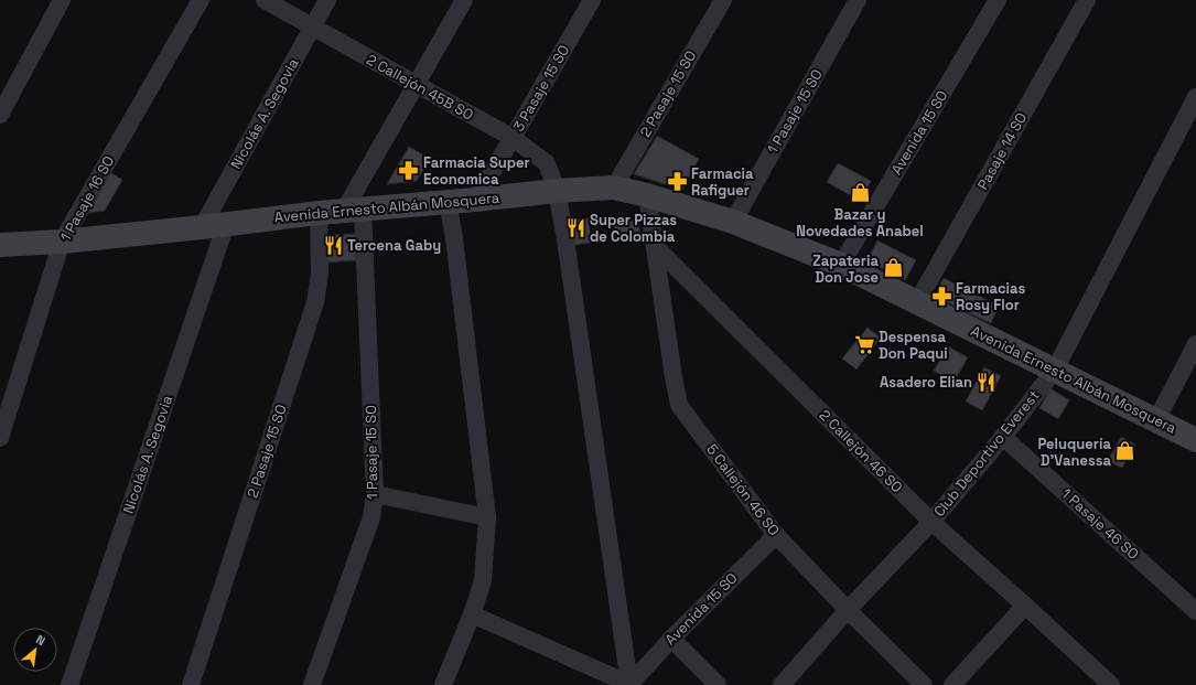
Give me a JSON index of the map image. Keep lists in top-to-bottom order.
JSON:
{
  "streets": {
    "street": [
      "2 Callejón 45B SO",
      "3 Pasaje 15 SO",
      "2 Pasaje 15 SO",
      "1 Pasaje 15 SO",
      "Nicolás A. Segovia",
      "Avenida 15 SO",
      "Pasaje 14 SO",
      "1 Pasaje 16 SO",
      "Avenida Ernesto Albán Mosquera",
      "2 Callejón 46 SO",
      "Club Deportivo Everest",
      "5 Callejón 46 SO",
      "1 Pasaje 46 SO"
    ]
  },
  "crossings": [
    ["2 Callejón 45B SO", "3 Pasaje 15 SO"],
    ["2 Callejón 45B SO", "Nicolás A. Segovia"],
    ["2 Callejón 45B SO", "Avenida 15 SO"],
    ["2 Callejón 45B SO", "Avenida Ernesto Albán Mosquera"],
    ["3 Pasaje 15 SO", "Avenida Ernesto Albán Mosquera"],
    ["2 Pasaje 15 SO", "Avenida Ernesto Albán Mosquera"],
    ["1 Pasaje 15 SO", "Avenida Ernesto Albán Mosquera"],
    ["Nicolás A. Segovia", "Avenida Ernesto Albán Mosquera"],
    ["Avenida 15 SO", "Avenida Ernesto Albán Mosquera"],
    ["Avenida 15 SO", "5 Callejón 46 SO"],
    ["Pasaje 14 SO", "Avenida Ernesto Albán Mosquera"],
    ["1 Pasaje 16 SO", "Avenida Ernesto Albán Mosquera"],
    ["Avenida Ernesto Albán Mosquera", "Club Deportivo Everest"],
    ["2 Callejón 46 SO", "Club Deportivo Everest"],
    ["2 Callejón 46 SO", "5 Callejón 46 SO"],
    ["Club Deportivo Everest", "5 Callejón 46 SO"],
    ["Club Deportivo Everest", "1 Pasaje 46 SO"]
  ],
  "places": {
    "pharmacy": ["Farmacia Super Economica", "Farmacia Rafiguer", "Farmacias Rosy Flor"],
    "shop": ["Bazar y Novedades Anabel", "Zapateria Don Jose", "Peluquería D'Vanessa"],
    "restaurant": ["Super Pizzas de Colombia", "Tercena Gaby", "Asadero Elian"],
    "supermarket": ["Despensa Don Paqui"]
  },
  "north": "top right"
}
